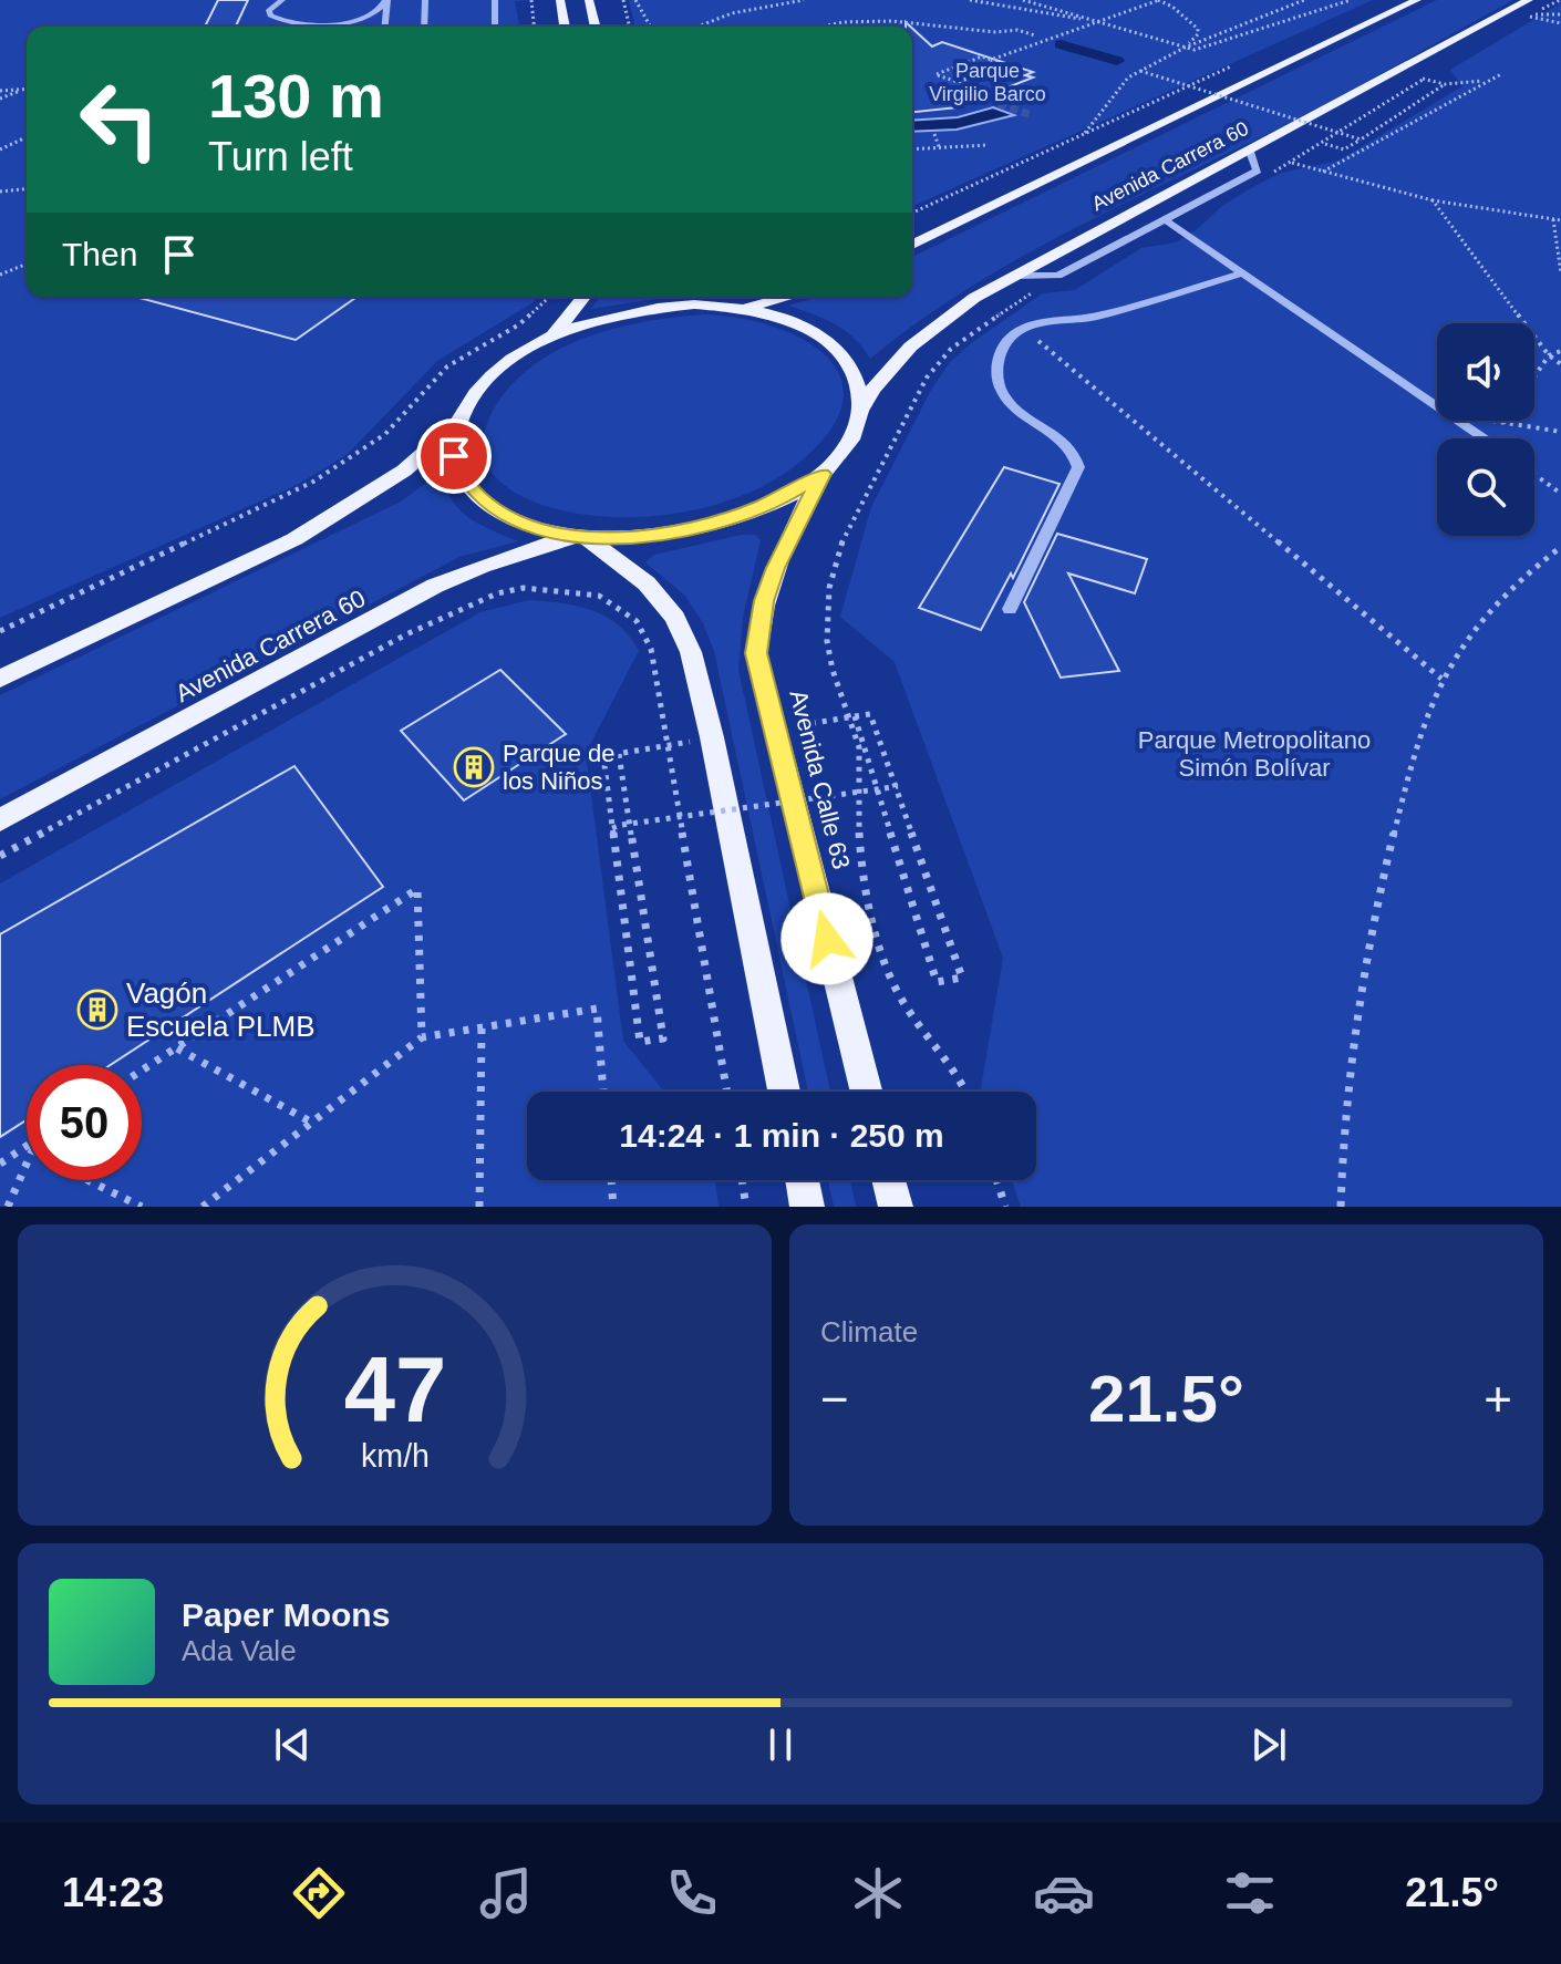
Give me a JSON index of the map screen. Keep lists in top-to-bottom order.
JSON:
{
  "streets": {
    "main road": ["Avenida Carrera 60", "Avenida Calle 63"]
  },
  "crossings": [
    ["Avenida Carrera 60", "Avenida Calle 63"]
  ],
  "parks": ["Parque Virgilio Barco", "Parque Metropolitano Simón Bolívar"],
  "places": {
    "building": ["Parque de los Niños", "Vagón Escuela PLMB"]
  },
  "page": {
    "turn": ["130 m", "Turn left"],
    "then": "Then",
    "limit": "50",
    "trip": "14:24 · 1 min · 250 m",
    "tile": "Climate",
    "heat": ["−", "21.5°", "+"],
    "song": ["Paper Moons", "Ada Vale"],
    "tabs": ["14:23", "21.5°"],
    "gauge": ["47", "km/h"]
  }
}
